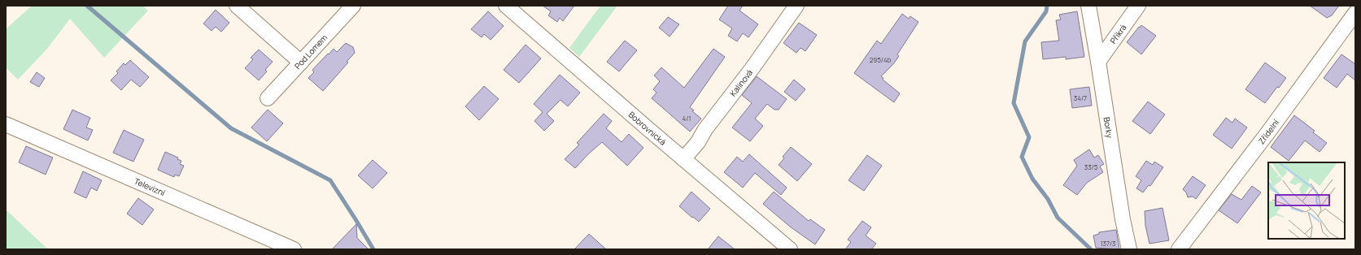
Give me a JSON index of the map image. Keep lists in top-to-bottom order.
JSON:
{
  "streets": {
    "street": [
      "Příkrá",
      "Pod Lomem",
      "Kalinová",
      "Borky",
      "Bobrovnická",
      "Zřídelní",
      "Televizní"
    ]
  },
  "crossings": [
    ["Příkrá", "Borky"],
    ["Kalinová", "Bobrovnická"]
  ],
  "house_numbers": [
    "295/4b",
    "34/7",
    "4/1",
    "33/5",
    "137/3"
  ]
}
